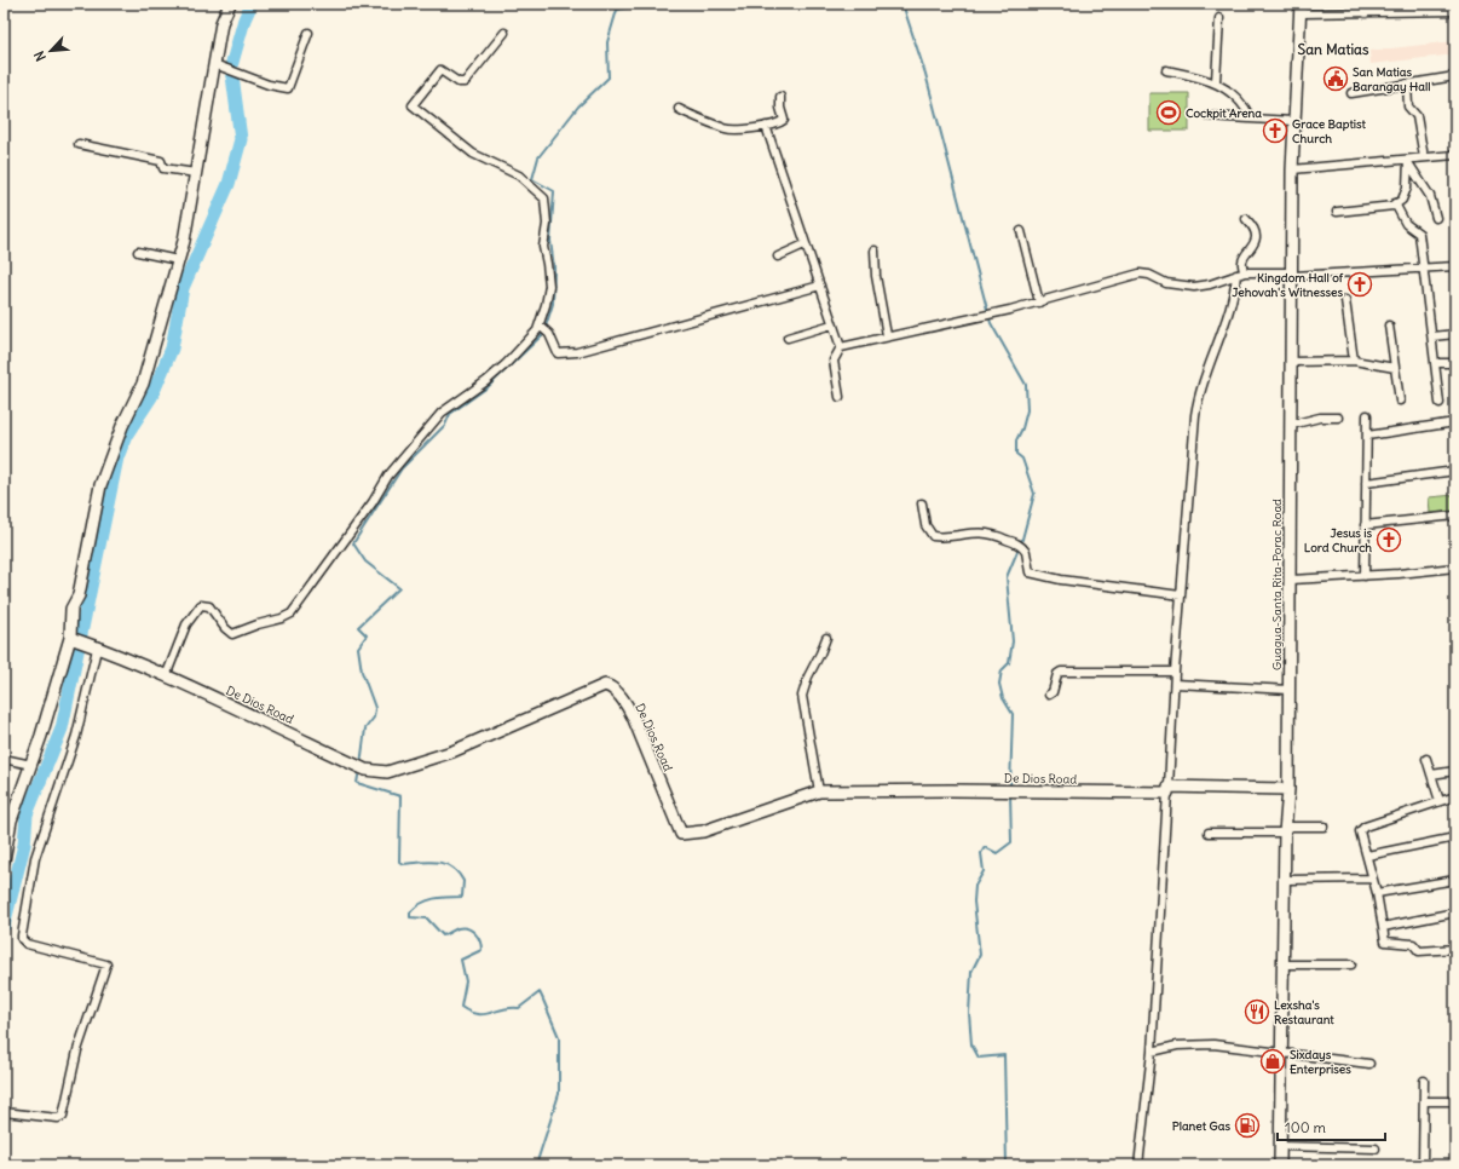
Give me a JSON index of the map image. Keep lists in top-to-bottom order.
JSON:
{
  "streets": {
    "street": ["Guagua-Santa Rita-Porac Road", "De Dios Road"]
  },
  "crossings": [
    ["Guagua-Santa Rita-Porac Road", "De Dios Road"]
  ],
  "districts": ["San Matias"],
  "places": {
    "public building": ["San Matias Barangay Hall"],
    "sports": ["Cockpit Arena"],
    "church": ["Grace Baptist Church", "Kingdom Hall of Jehovah's Witnesses", "Jesus is Lord Church"],
    "restaurant": ["Lexsha's Restaurant"],
    "shop": ["Sixdays Enterprises"],
    "fuel station": ["Planet Gas"]
  },
  "scale_bar": "100 m",
  "north": "bottom left"
}
